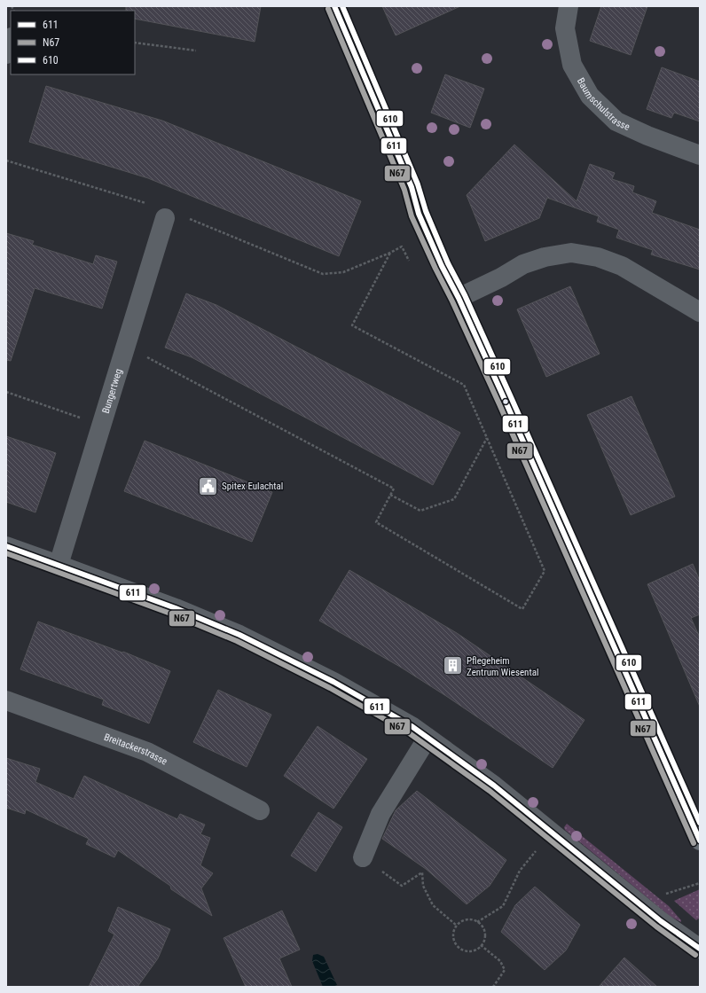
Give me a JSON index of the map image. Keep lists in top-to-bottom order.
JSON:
{
  "streets": {
    "street": ["Baumschulstrasse", "Bungertweg", "Breitackerstrasse"]
  },
  "places": {
    "public building": ["Spitex Eulachtal"],
    "building": ["Pflegeheim Zentrum Wiesental"]
  },
  "lines": ["transit line 611", "transit line 610", "transit line N67"],
  "legend": ["611", "N67", "610"]
}
